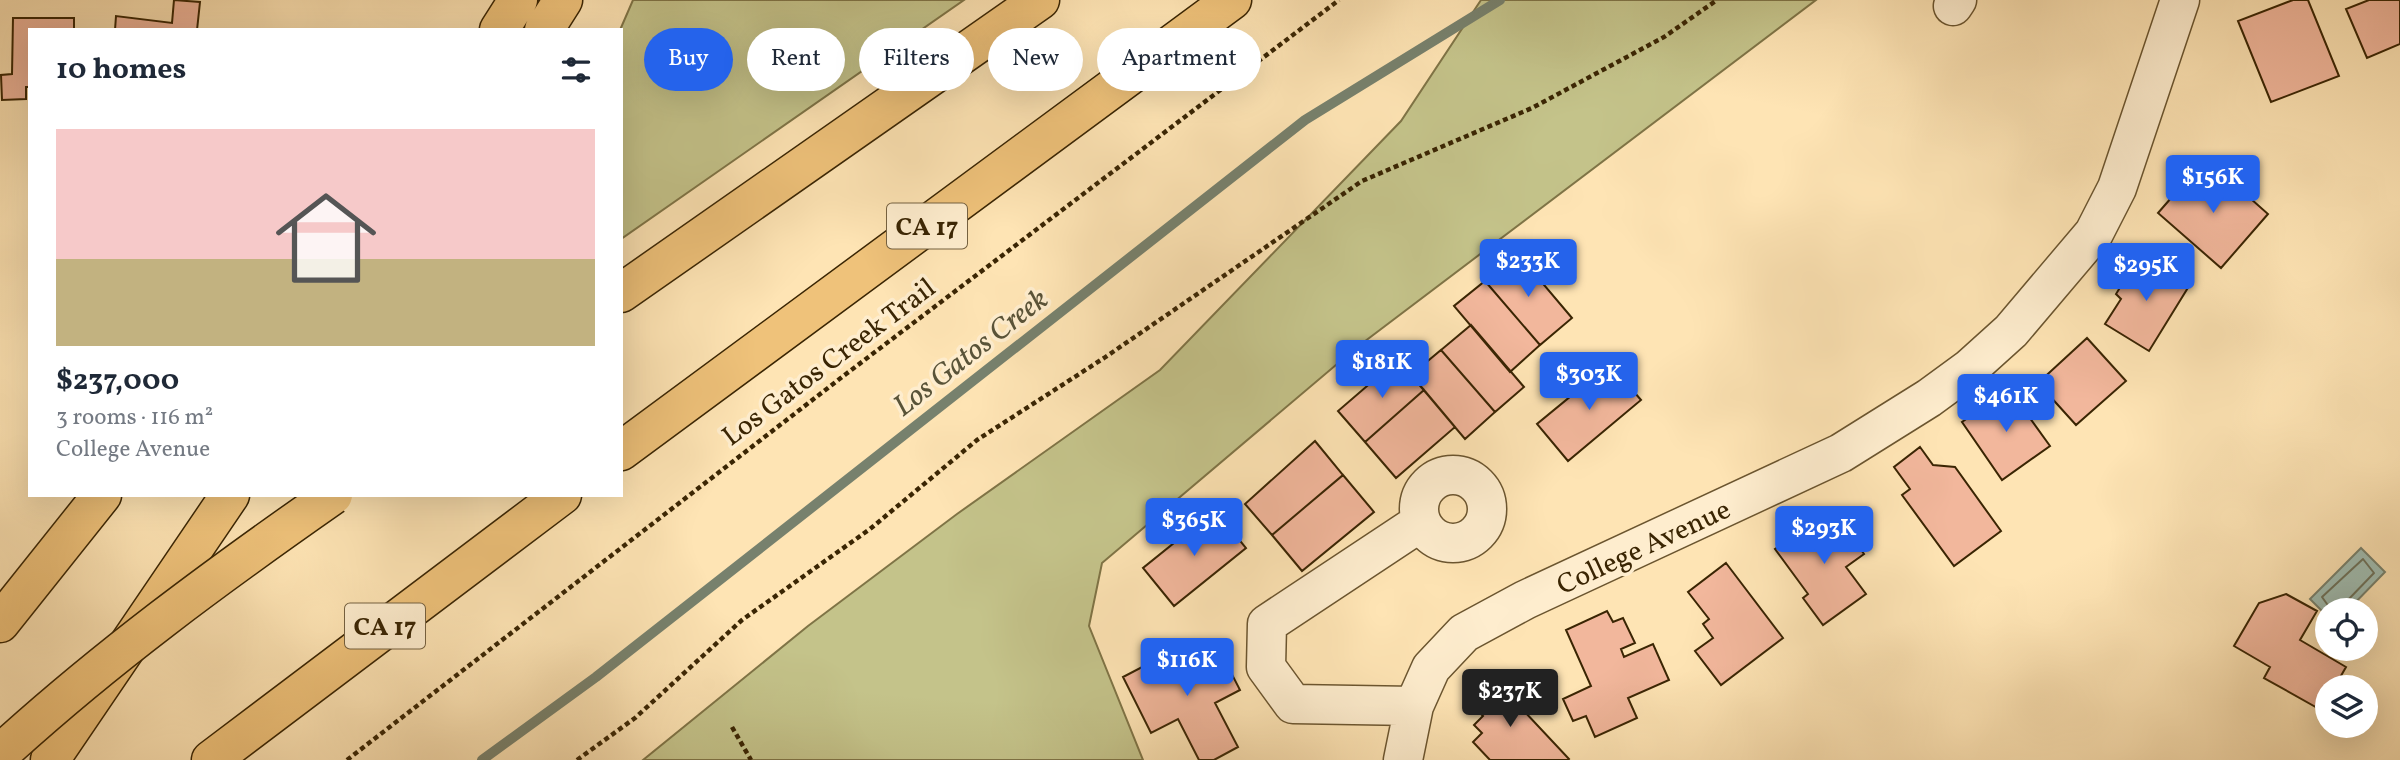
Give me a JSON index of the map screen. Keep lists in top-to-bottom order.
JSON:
{
  "streets": {
    "highway": ["CA 17"],
    "street": ["College Avenue"],
    "path": ["Los Gatos Creek Trail"]
  },
  "water": ["Los Gatos Creek"],
  "page": {
    "chip": [
      "Buy",
      "Rent",
      "Filters",
      "New",
      "Apartment"
    ],
    "heading": "10 homes",
    "list": [
      {
        "name": "$237,000",
        "note": "3 rooms · 116 m² · College Avenue"
      }
    ],
    "price": [
      "$156K",
      "$233K",
      "$295K",
      "$181K",
      "$303K",
      "$461K",
      "$365K",
      "$293K",
      "$116K",
      "$237K"
    ]
  }
}
